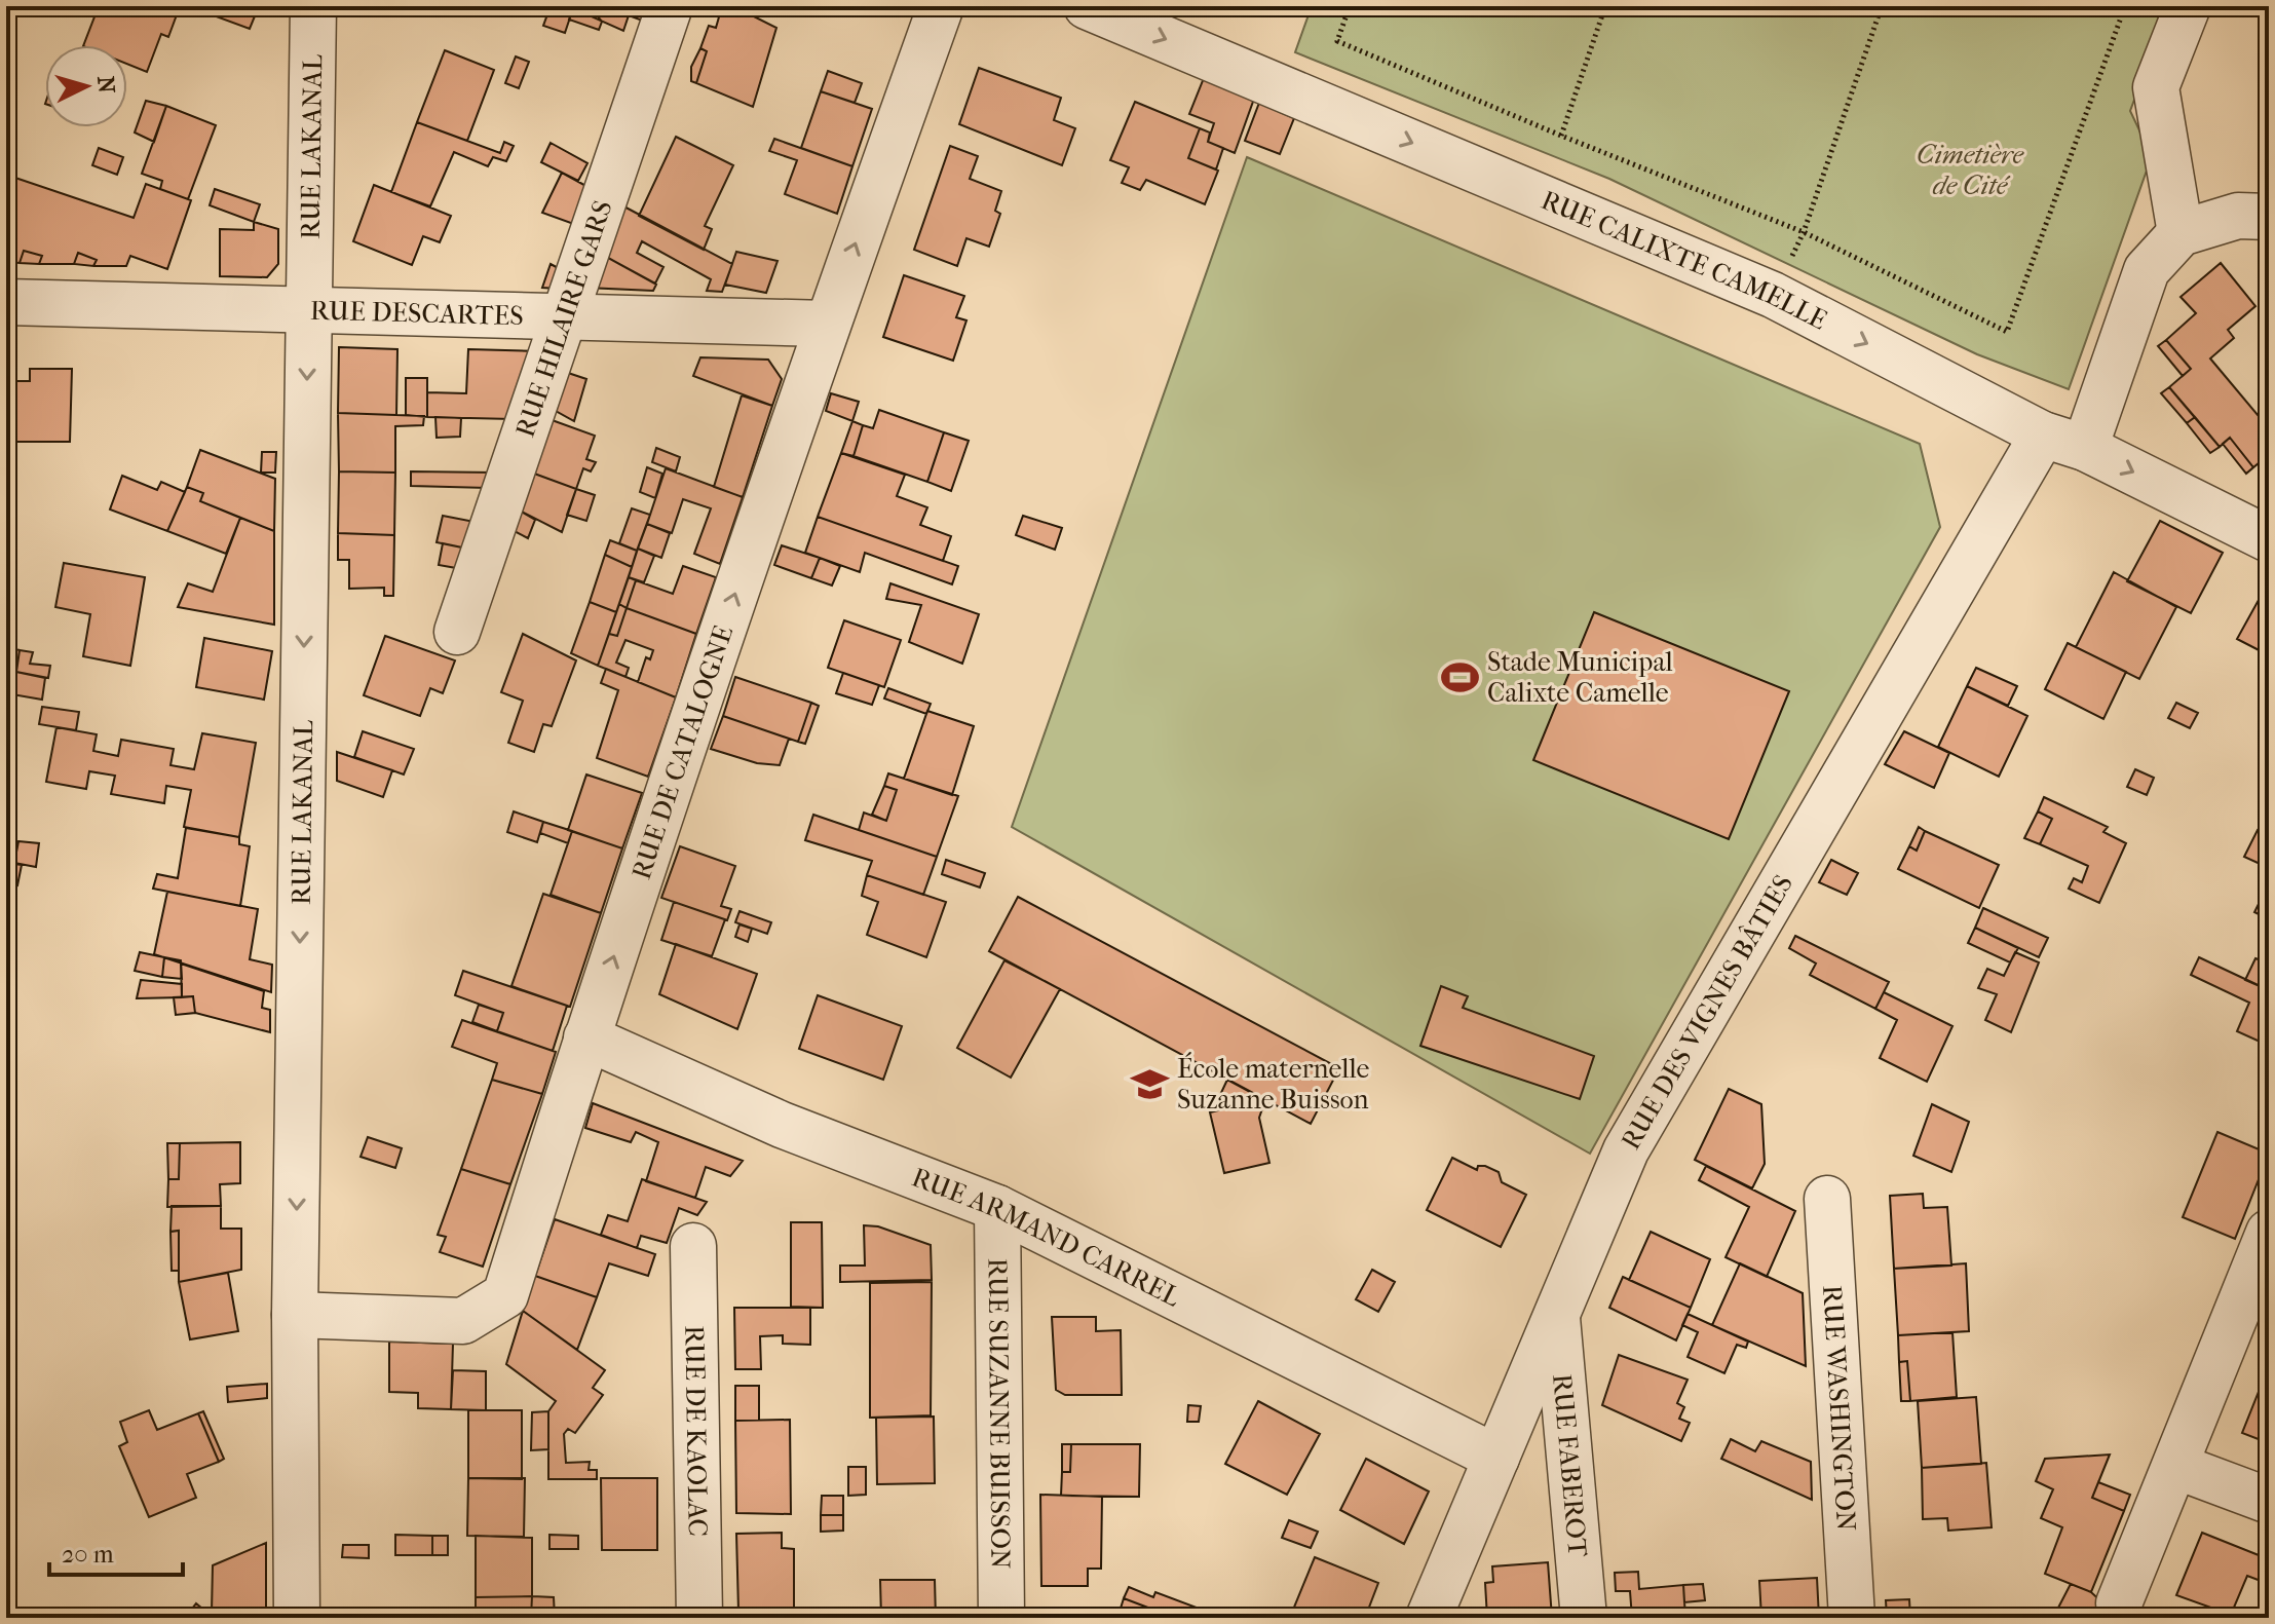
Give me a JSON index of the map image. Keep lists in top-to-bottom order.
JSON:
{
  "streets": {
    "street": [
      "RUE LAKANAL",
      "RUE CALIXTE CAMELLE",
      "RUE DESCARTES",
      "RUE HILAIRE GARS",
      "RUE DE CATALOGNE",
      "RUE DES VIGNES BÂTIES",
      "RUE ARMAND CARREL",
      "RUE WASHINGTON",
      "RUE SUZANNE BUISSON",
      "RUE DE KAOLAC",
      "RUE FABEROT"
    ]
  },
  "crossings": [
    ["RUE LAKANAL", "RUE DESCARTES"],
    ["RUE LAKANAL", "RUE DE CATALOGNE"],
    ["RUE CALIXTE CAMELLE", "RUE DES VIGNES BÂTIES"],
    ["RUE DESCARTES", "RUE HILAIRE GARS"],
    ["RUE DESCARTES", "RUE DE CATALOGNE"],
    ["RUE DE CATALOGNE", "RUE ARMAND CARREL"],
    ["RUE DES VIGNES BÂTIES", "RUE ARMAND CARREL"],
    ["RUE DES VIGNES BÂTIES", "RUE FABEROT"],
    ["RUE ARMAND CARREL", "RUE SUZANNE BUISSON"]
  ],
  "one_way": ["RUE LAKANAL", "RUE CALIXTE CAMELLE", "RUE DE CATALOGNE"],
  "parks": ["Cimetière de Cité"],
  "places": {
    "sports": ["Stade Municipal Calixte Camelle"],
    "school or university": ["École maternelle Suzanne Buisson"]
  },
  "scale_bar": "20 m",
  "north": "right"
}
